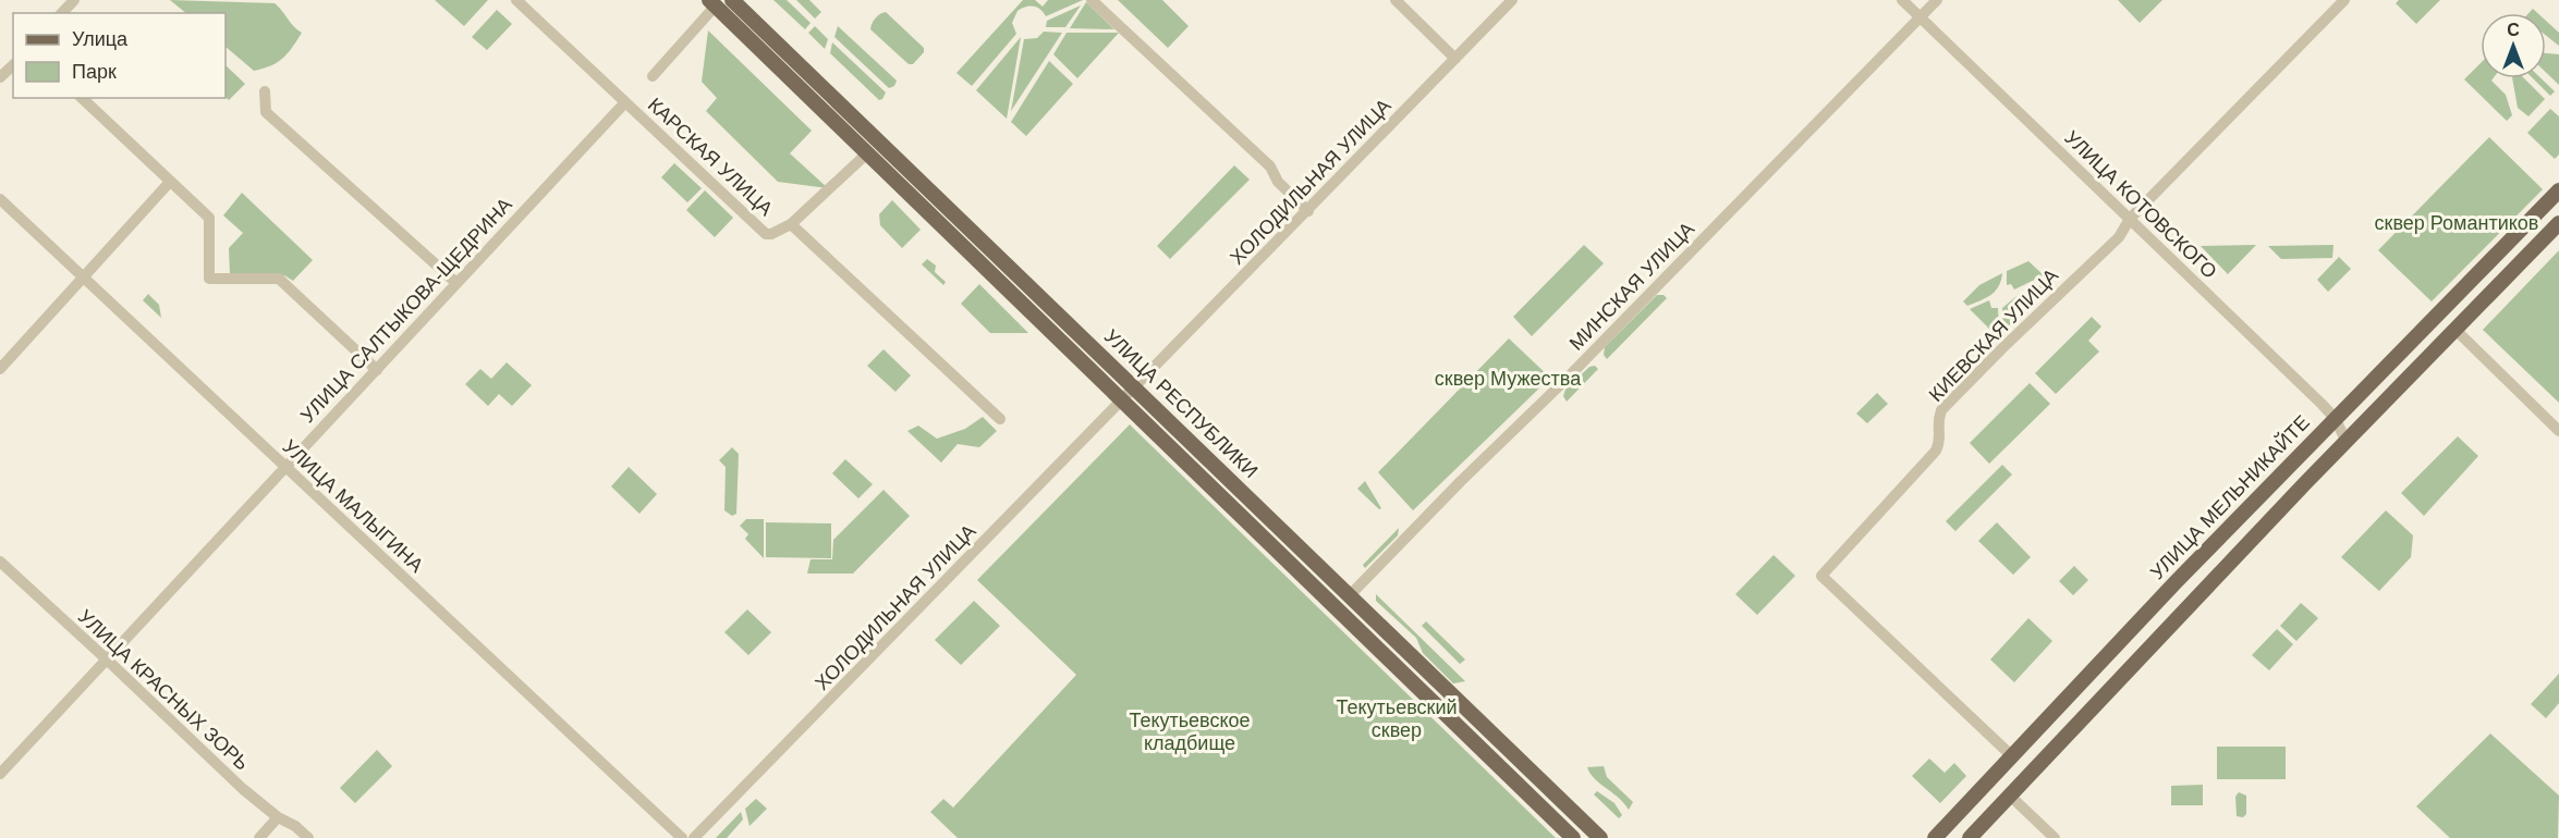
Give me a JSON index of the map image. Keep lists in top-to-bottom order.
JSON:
{
  "streets": {
    "main road": ["УЛИЦА РЕСПУБЛИКИ", "УЛИЦА МЕЛЬНИКАЙТЕ"],
    "street": [
      "КАРСКАЯ УЛИЦА",
      "ХОЛОДИЛЬНАЯ УЛИЦА",
      "УЛИЦА КОТОВСКОГО",
      "МИНСКАЯ УЛИЦА",
      "УЛИЦА САЛТЫКОВА-ЩЕДРИНА",
      "КИЕВСКАЯ УЛИЦА",
      "УЛИЦА МАЛЫГИНА",
      "УЛИЦА КРАСНЫХ ЗОРЬ"
    ]
  },
  "crossings": [
    ["КАРСКАЯ УЛИЦА", "УЛИЦА САЛТЫКОВА-ЩЕДРИНА"],
    ["ХОЛОДИЛЬНАЯ УЛИЦА", "УЛИЦА РЕСПУБЛИКИ"],
    ["УЛИЦА КОТОВСКОГО", "МИНСКАЯ УЛИЦА"],
    ["УЛИЦА КОТОВСКОГО", "КИЕВСКАЯ УЛИЦА"],
    ["УЛИЦА КОТОВСКОГО", "УЛИЦА МЕЛЬНИКАЙТЕ"],
    ["МИНСКАЯ УЛИЦА", "УЛИЦА РЕСПУБЛИКИ"],
    ["УЛИЦА САЛТЫКОВА-ЩЕДРИНА", "УЛИЦА МАЛЫГИНА"],
    ["УЛИЦА САЛТЫКОВА-ЩЕДРИНА", "УЛИЦА КРАСНЫХ ЗОРЬ"],
    ["КИЕВСКАЯ УЛИЦА", "УЛИЦА МЕЛЬНИКАЙТЕ"]
  ],
  "parks": [
    "сквер Романтиков",
    "сквер Мужества",
    "Текутьевский сквер",
    "Текутьевское кладбище"
  ],
  "legend": ["Улица", "Парк"],
  "north": "top"
}
